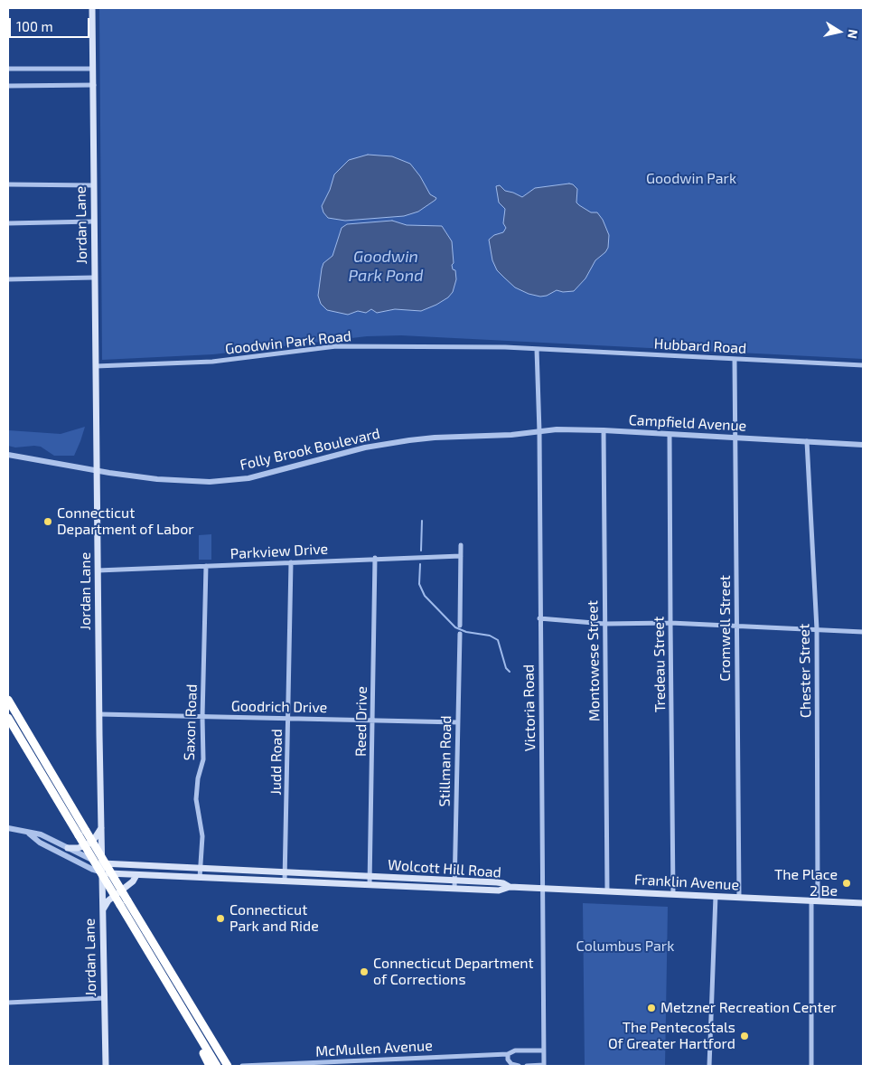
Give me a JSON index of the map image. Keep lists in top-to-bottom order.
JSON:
{
  "streets": {
    "main road": ["Jordan Lane", "Wolcott Hill Road", "Franklin Avenue"],
    "street": [
      "Goodwin Park Road",
      "Hubbard Road",
      "Campfield Avenue",
      "Folly Brook Boulevard",
      "Parkview Drive",
      "Cromwell Street",
      "Montowese Street",
      "Tredeau Street",
      "Chester Street",
      "Goodrich Drive",
      "Victoria Road",
      "Reed Drive",
      "Saxon Road",
      "Stillman Road",
      "Judd Road",
      "McMullen Avenue"
    ]
  },
  "crossings": [
    ["Jordan Lane", "Goodwin Park Road"],
    ["Jordan Lane", "Folly Brook Boulevard"],
    ["Jordan Lane", "Parkview Drive"],
    ["Jordan Lane", "Goodrich Drive"],
    ["Jordan Lane", "Wolcott Hill Road"],
    ["Goodwin Park Road", "Hubbard Road"],
    ["Goodwin Park Road", "Victoria Road"],
    ["Hubbard Road", "Cromwell Street"],
    ["Hubbard Road", "Victoria Road"],
    ["Campfield Avenue", "Folly Brook Boulevard"],
    ["Campfield Avenue", "Cromwell Street"],
    ["Campfield Avenue", "Montowese Street"],
    ["Campfield Avenue", "Tredeau Street"],
    ["Campfield Avenue", "Chester Street"],
    ["Campfield Avenue", "Victoria Road"],
    ["Parkview Drive", "Reed Drive"],
    ["Parkview Drive", "Saxon Road"],
    ["Parkview Drive", "Judd Road"],
    ["Cromwell Street", "Franklin Avenue"],
    ["Montowese Street", "Franklin Avenue"],
    ["Tredeau Street", "Franklin Avenue"],
    ["Chester Street", "Franklin Avenue"],
    ["Goodrich Drive", "Reed Drive"],
    ["Goodrich Drive", "Saxon Road"],
    ["Goodrich Drive", "Stillman Road"],
    ["Goodrich Drive", "Judd Road"],
    ["Victoria Road", "Franklin Avenue"],
    ["Victoria Road", "McMullen Avenue"],
    ["Reed Drive", "Wolcott Hill Road"],
    ["Saxon Road", "Wolcott Hill Road"],
    ["Stillman Road", "Wolcott Hill Road"],
    ["Judd Road", "Wolcott Hill Road"],
    ["Wolcott Hill Road", "Franklin Avenue"]
  ],
  "water": ["Goodwin Park Pond"],
  "parks": ["Goodwin Park", "Columbus Park"],
  "places": [
    "Connecticut Department of Labor",
    "The Place 2 Be",
    "Connecticut Park and Ride",
    "Connecticut Department of Corrections",
    "Metzner Recreation Center",
    "The Pentecostals Of Greater Hartford"
  ],
  "scale_bar": "100 m",
  "north": "right"
}
